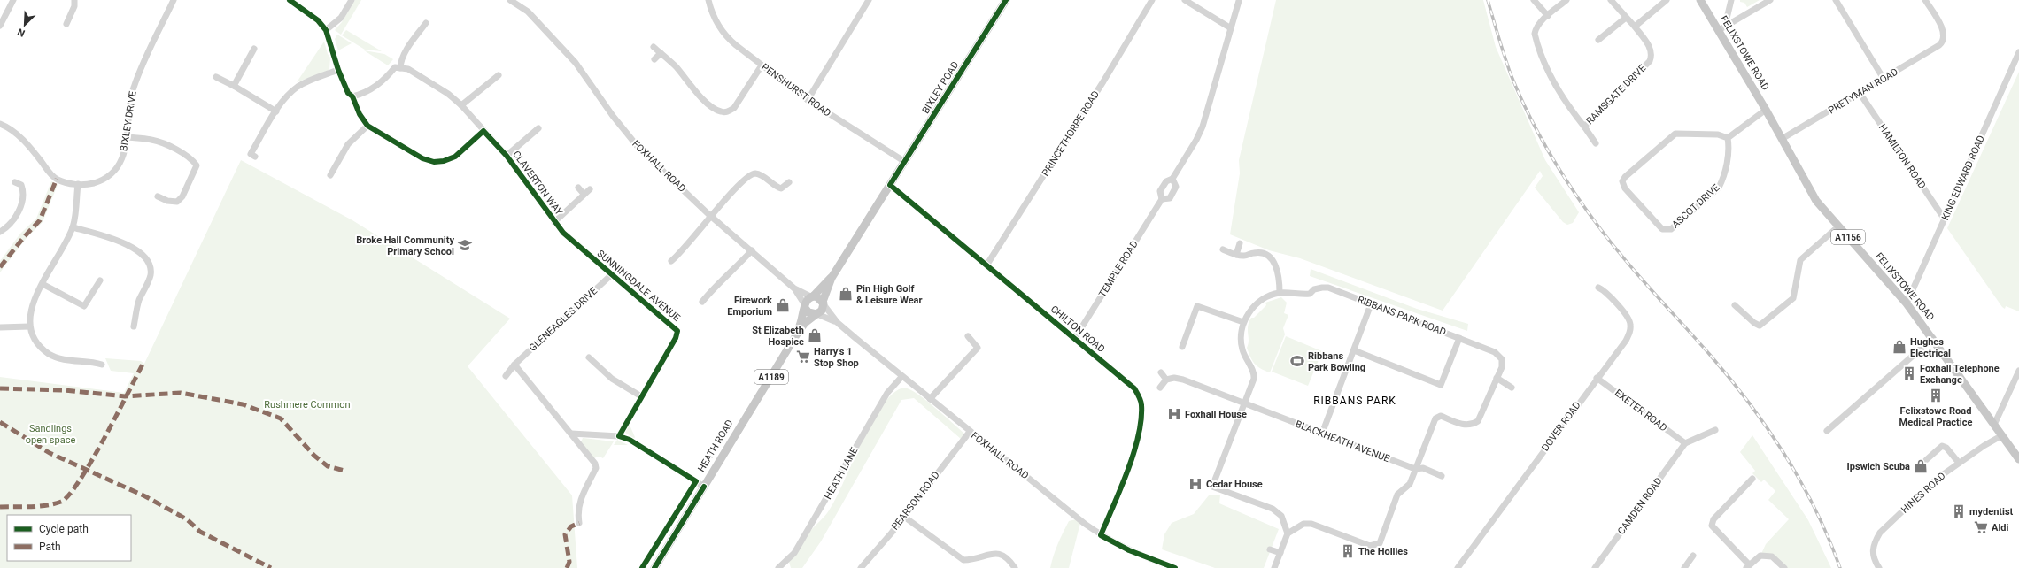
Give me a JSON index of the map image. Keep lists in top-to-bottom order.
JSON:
{
  "streets": {
    "main road": [
      "FELIXSTOWE ROAD",
      "BIXLEY ROAD",
      "A1156",
      "A1189",
      "HEATH ROAD"
    ],
    "street": [
      "PENSHURST ROAD",
      "PRETYMAN ROAD",
      "RAMSGATE DRIVE",
      "BIXLEY DRIVE",
      "PRINCETHORPE ROAD",
      "HAMILTON ROAD",
      "FOXHALL ROAD",
      "KING EDWARD ROAD",
      "CLAVERTON WAY",
      "ASCOT DRIVE",
      "TEMPLE ROAD",
      "SUNNINGDALE AVENUE",
      "RIBBANS PARK ROAD",
      "GLENEAGLES DRIVE",
      "CHILTON ROAD",
      "EXETER ROAD",
      "DOVER ROAD",
      "BLACKHEATH AVENUE",
      "HEATH LANE",
      "HINES ROAD",
      "PEARSON ROAD",
      "CAMDEN ROAD"
    ]
  },
  "crossings": [
    ["FELIXSTOWE ROAD", "PRETYMAN ROAD"],
    ["FELIXSTOWE ROAD", "KING EDWARD ROAD"],
    ["FELIXSTOWE ROAD", "HINES ROAD"],
    ["BIXLEY ROAD", "PENSHURST ROAD"],
    ["BIXLEY ROAD", "FOXHALL ROAD"],
    ["BIXLEY ROAD", "CHILTON ROAD"],
    ["BIXLEY ROAD", "HEATH ROAD"],
    ["PRETYMAN ROAD", "HAMILTON ROAD"],
    ["PRINCETHORPE ROAD", "CHILTON ROAD"],
    ["HAMILTON ROAD", "KING EDWARD ROAD"],
    ["FOXHALL ROAD", "CHILTON ROAD"],
    ["FOXHALL ROAD", "HEATH ROAD"],
    ["FOXHALL ROAD", "HEATH LANE"],
    ["FOXHALL ROAD", "PEARSON ROAD"],
    ["CLAVERTON WAY", "SUNNINGDALE AVENUE"],
    ["TEMPLE ROAD", "CHILTON ROAD"],
    ["SUNNINGDALE AVENUE", "GLENEAGLES DRIVE"],
    ["RIBBANS PARK ROAD", "BLACKHEATH AVENUE"],
    ["EXETER ROAD", "DOVER ROAD"],
    ["EXETER ROAD", "CAMDEN ROAD"]
  ],
  "districts": ["RIBBANS PARK"],
  "parks": ["Rushmere Common", "Sandlings open space"],
  "places": {
    "school or university": ["Broke Hall Community Primary School"],
    "shop": [
      "Pin High Golf & Leisure Wear",
      "Firework Emporium",
      "St Elizabeth Hospice",
      "Hughes Electrical",
      "Ipswich Scuba"
    ],
    "supermarket": ["Harry's 1 Stop Shop", "Aldi"],
    "sports": ["Ribbans Park Bowling"],
    "building": [
      "Foxhall Telephone Exchange",
      "Felixstowe Road Medical Practice",
      "mydentist",
      "The Hollies"
    ],
    "hospital": ["Foxhall House", "Cedar House"]
  },
  "legend": ["Cycle path", "Path"],
  "north": "bottom left"
}
